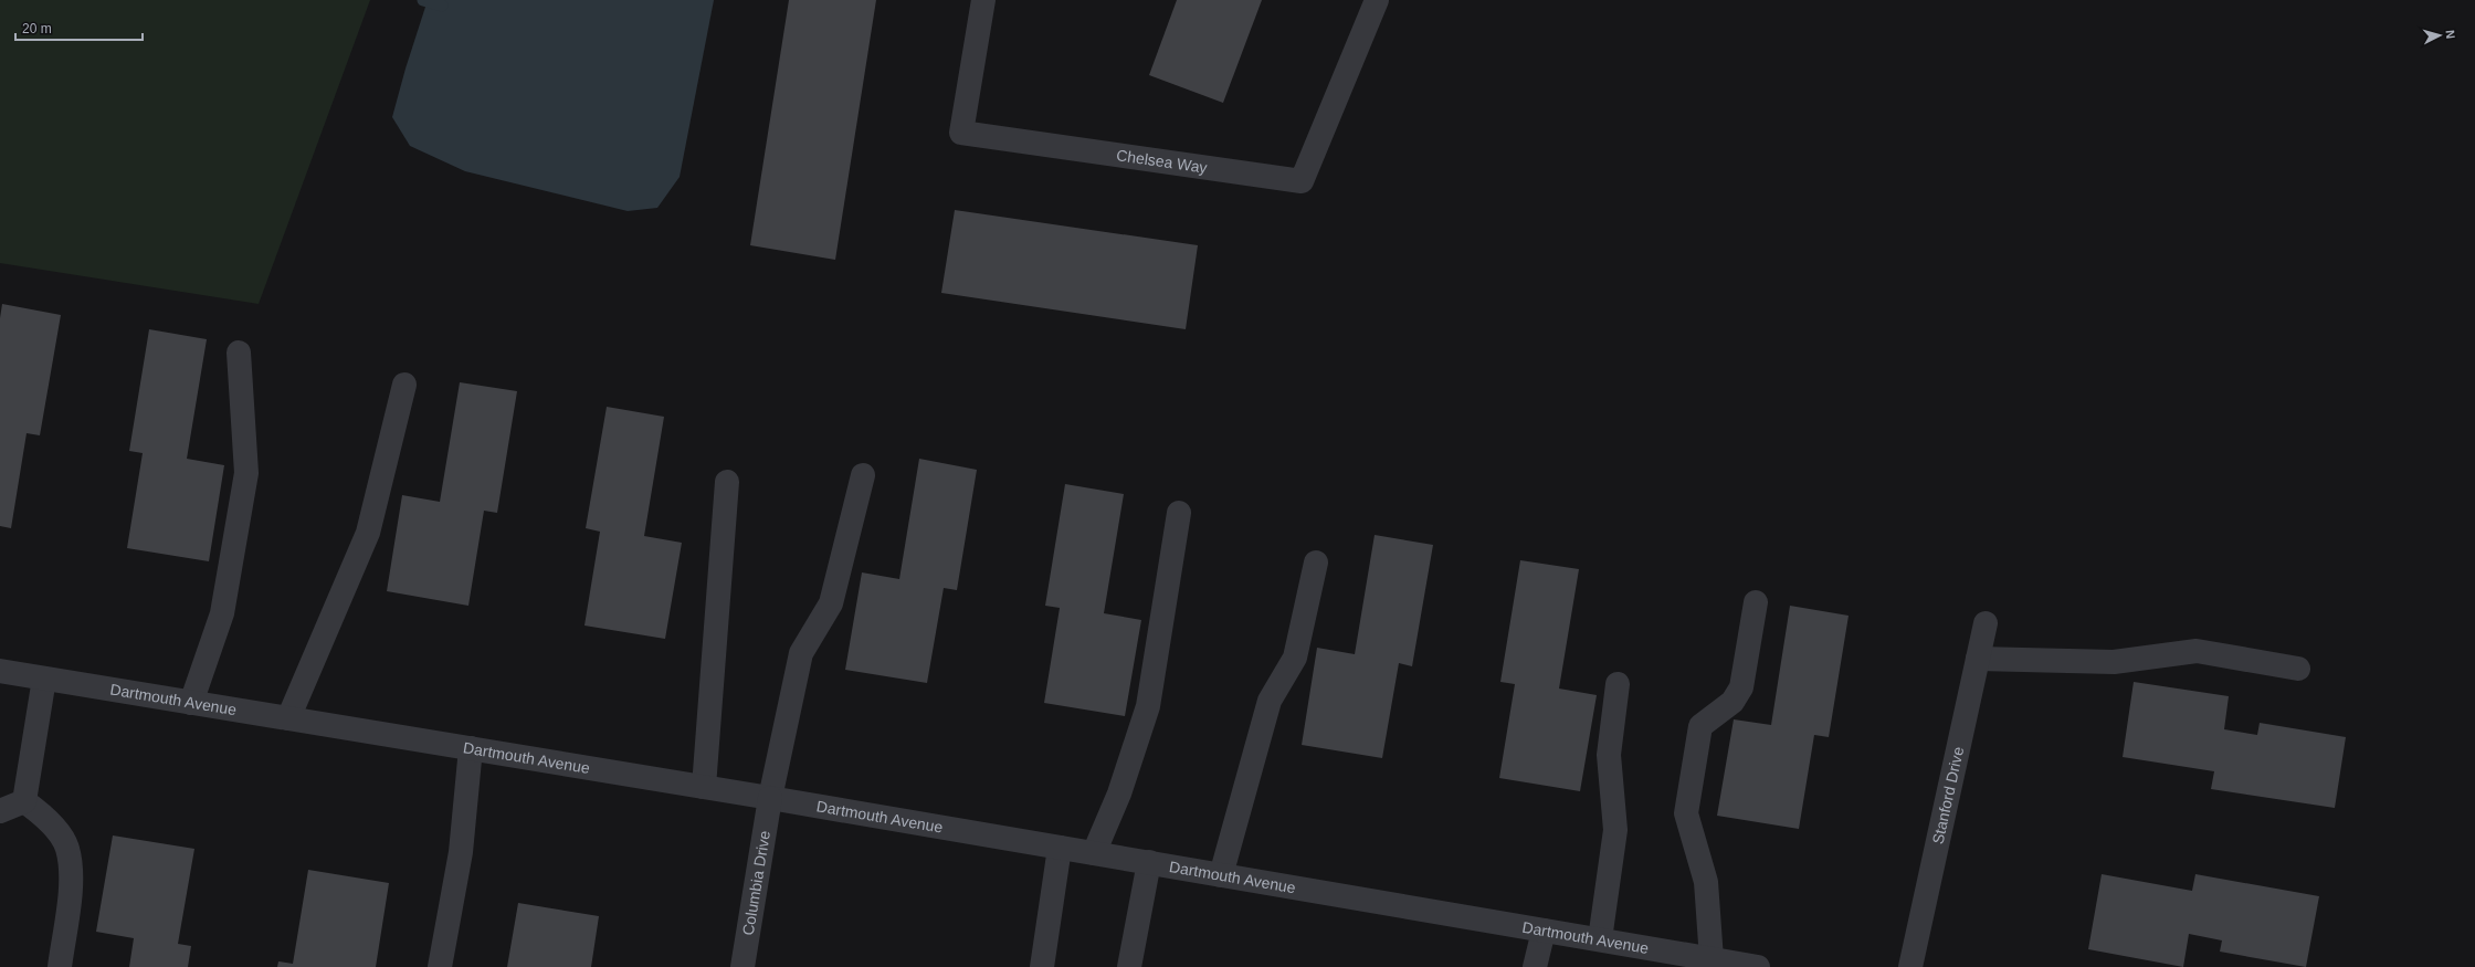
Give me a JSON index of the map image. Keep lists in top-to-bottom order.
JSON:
{
  "streets": {
    "street": [
      "Chelsea Way",
      "Dartmouth Avenue",
      "Stanford Drive",
      "Columbia Drive"
    ]
  },
  "crossings": [
    ["Dartmouth Avenue", "Columbia Drive"]
  ],
  "scale_bar": "20 m",
  "north": "right"
}
